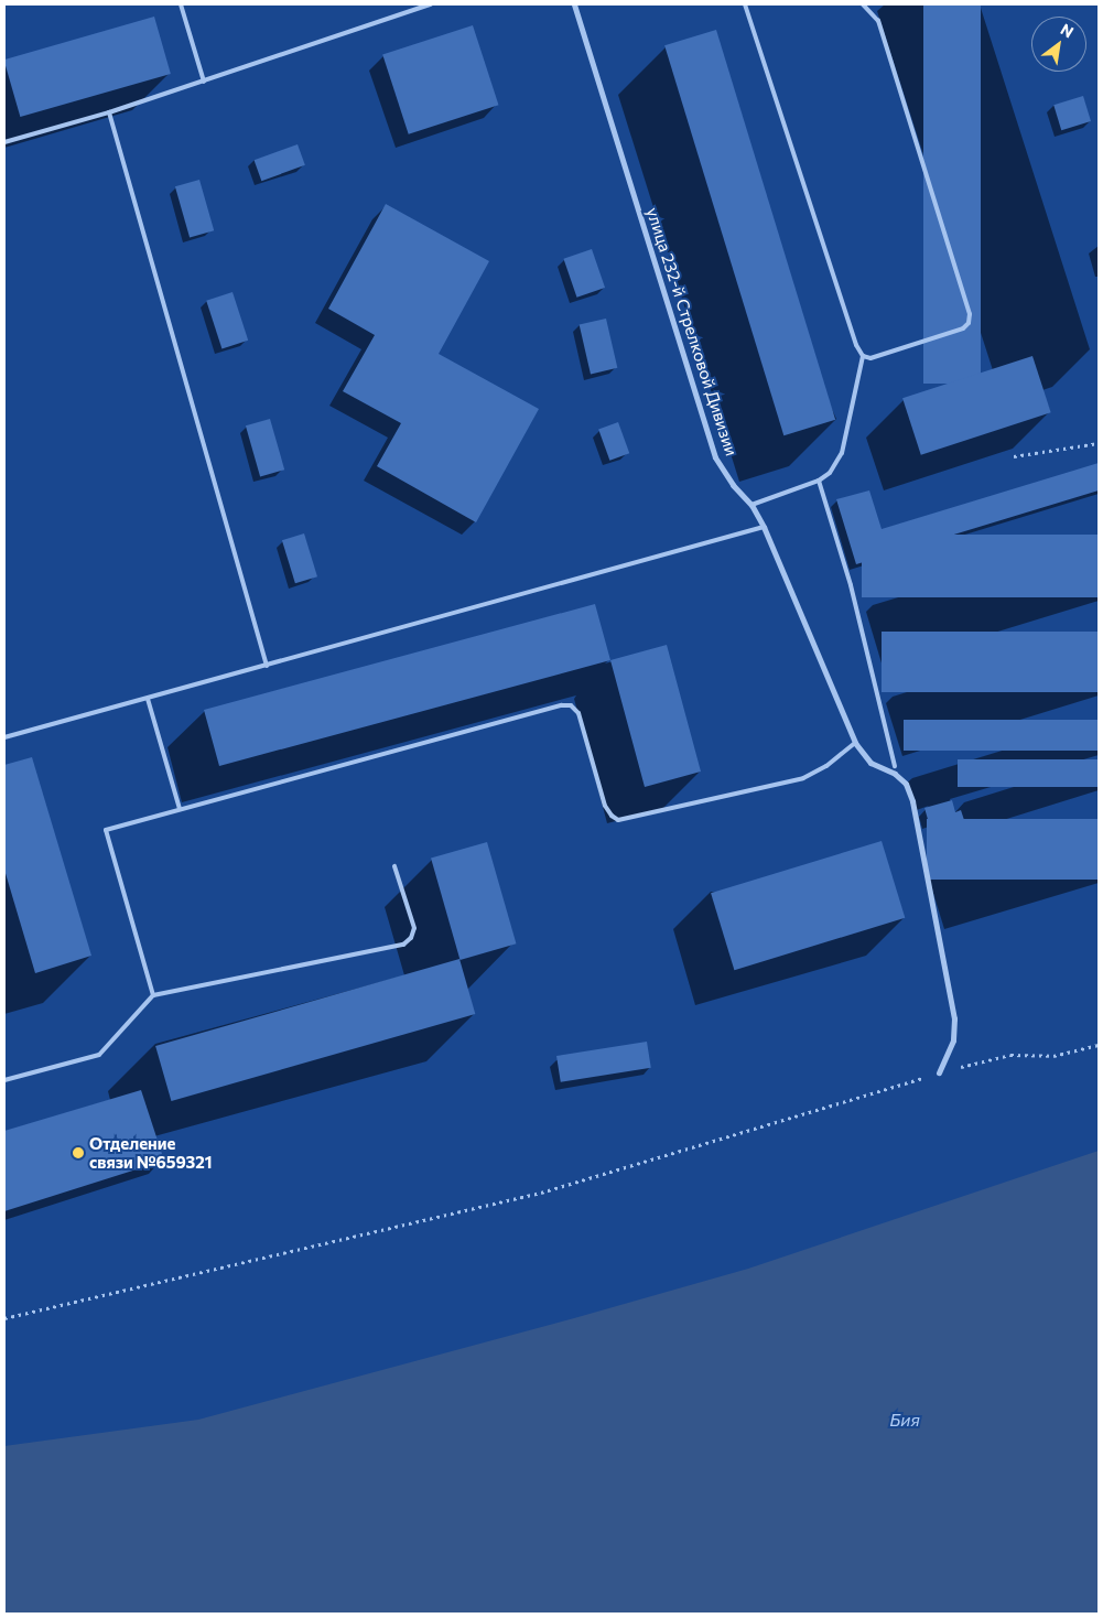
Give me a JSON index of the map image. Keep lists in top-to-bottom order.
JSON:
{
  "streets": {
    "street": ["улица 232-й Стрелковой Дивизии"]
  },
  "water": ["Бия"],
  "places": ["Отделение связи №659321"],
  "north": "top right"
}
